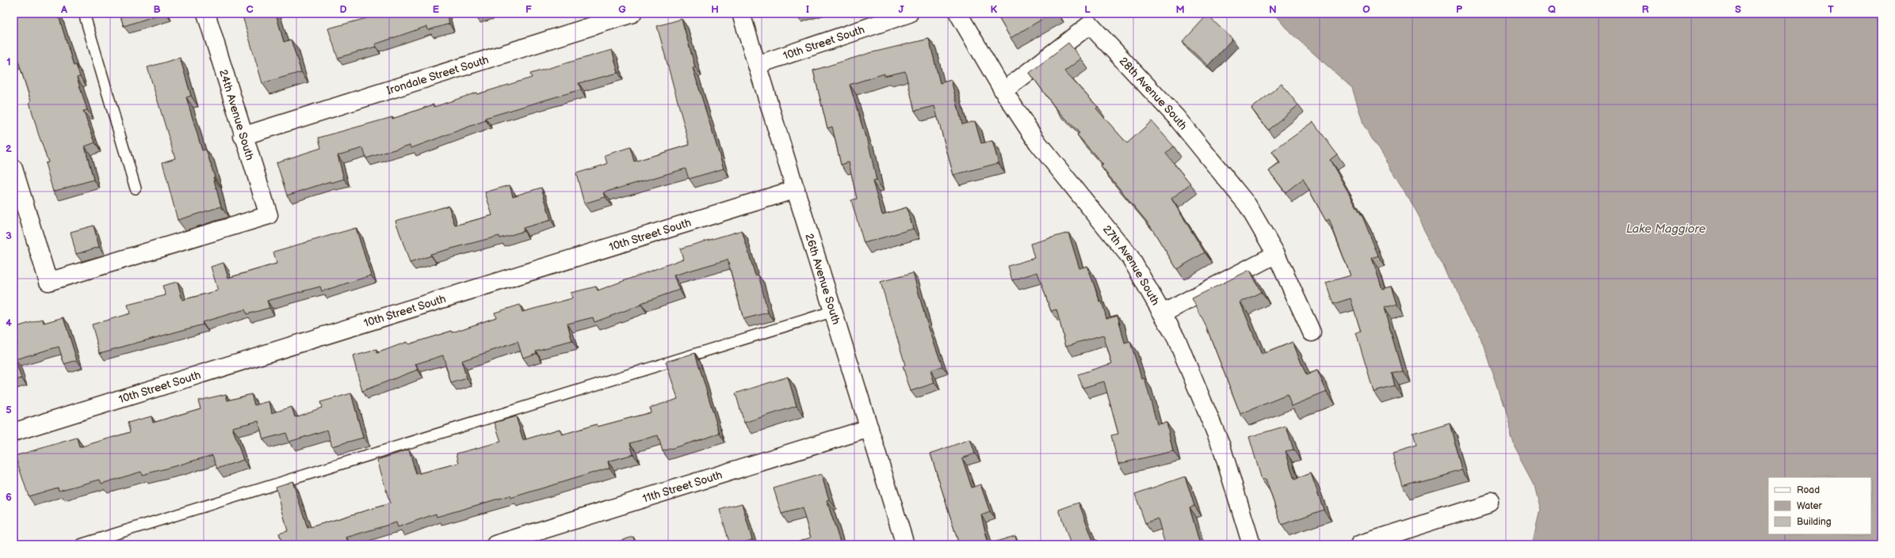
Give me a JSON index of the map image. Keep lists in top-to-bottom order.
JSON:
{
  "streets": {
    "street": [
      "10th Street South",
      "Irondale Street South",
      "28th Avenue South",
      "24th Avenue South",
      "27th Avenue South",
      "26th Avenue South",
      "11th Street South"
    ]
  },
  "crossings": [
    ["10th Street South", "26th Avenue South"],
    ["Irondale Street South", "24th Avenue South"],
    ["28th Avenue South", "27th Avenue South"],
    ["26th Avenue South", "11th Street South"]
  ],
  "water": ["Lake Maggiore"],
  "legend": ["Road", "Water", "Building"],
  "grid": {
    "columns": [
      "A",
      "B",
      "C",
      "D",
      "E",
      "F",
      "G",
      "H",
      "I",
      "J",
      "K",
      "L",
      "M",
      "N",
      "O",
      "P",
      "Q",
      "R",
      "S",
      "T"
    ],
    "rows": [
      "1",
      "2",
      "3",
      "4",
      "5",
      "6"
    ]
  }
}
